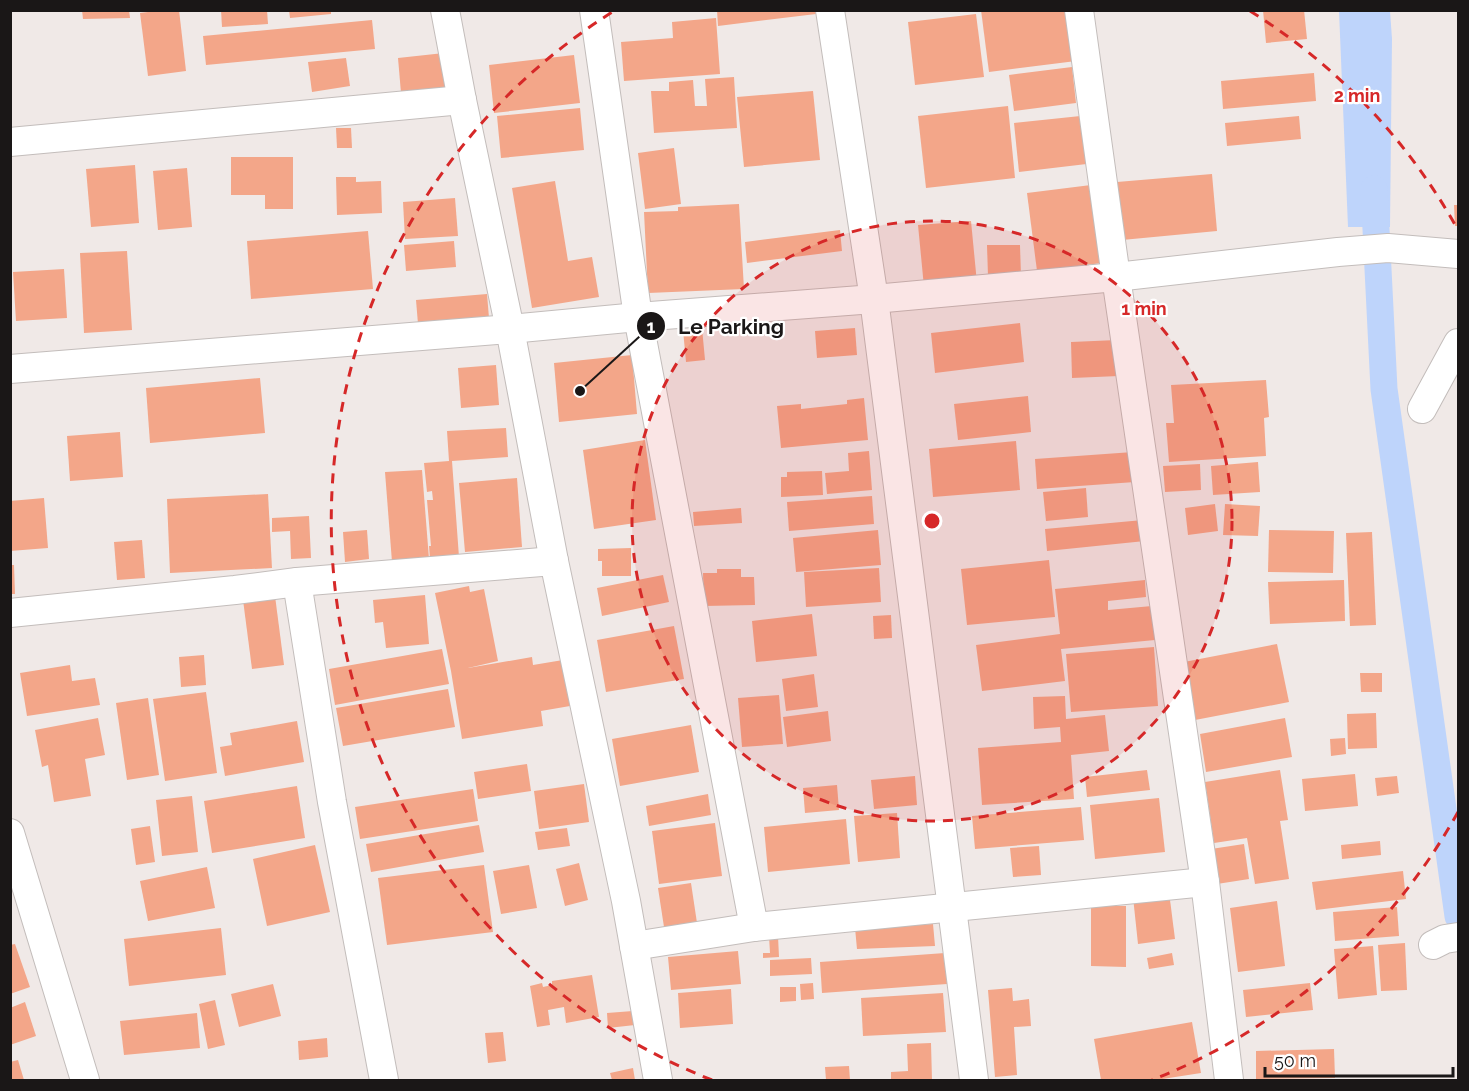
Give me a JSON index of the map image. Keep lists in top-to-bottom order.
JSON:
{
  "places": ["Le Parking"],
  "scale_bar": "50 m",
  "rings": ["2 min", "1 min"]
}
